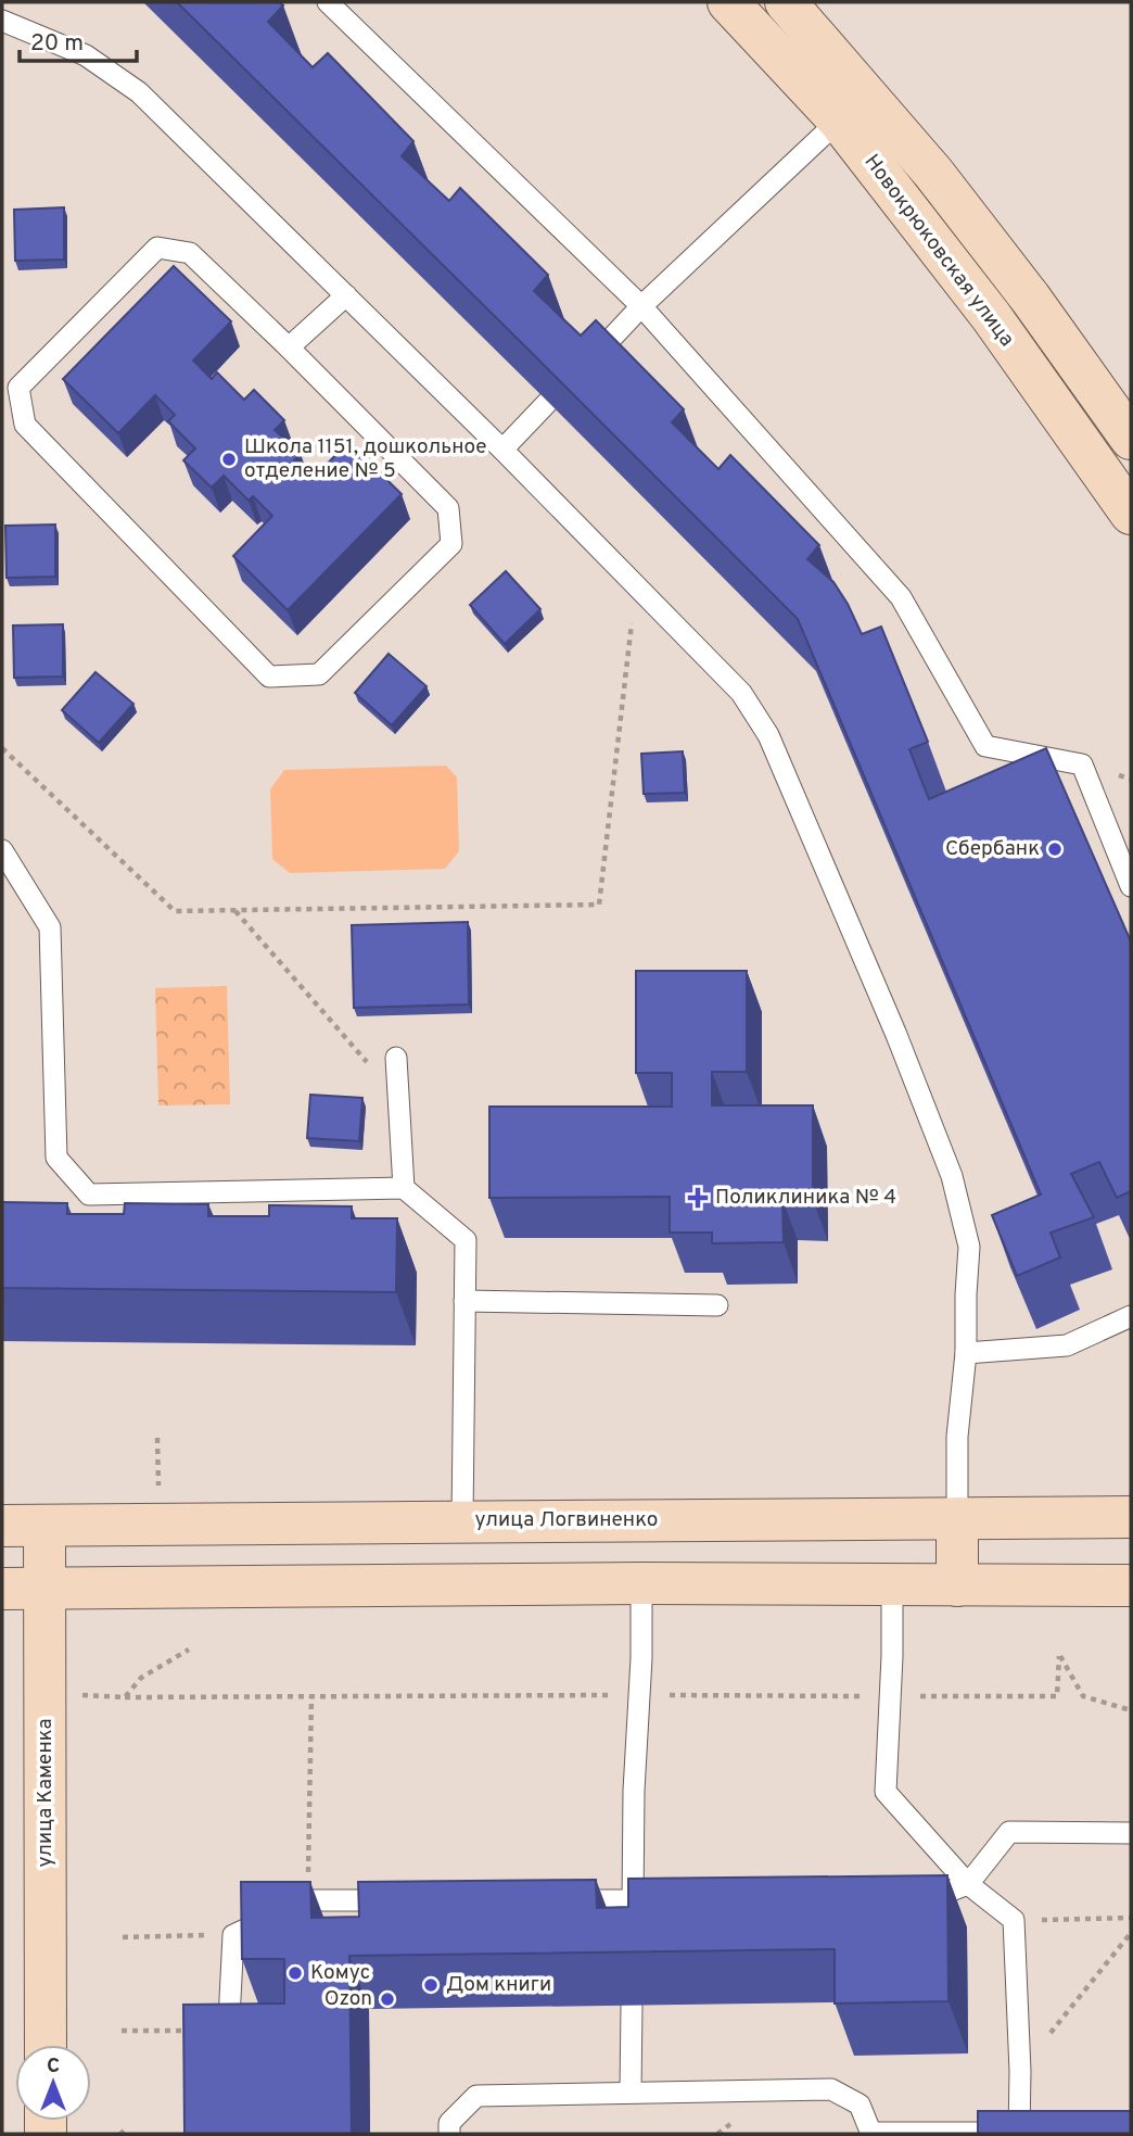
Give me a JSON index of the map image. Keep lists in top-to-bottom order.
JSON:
{
  "streets": {
    "main road": ["Новокрюковская улица", "улица Логвиненко", "улица Каменка"]
  },
  "crossings": [
    ["улица Логвиненко", "улица Каменка"]
  ],
  "places": {
    "other": [
      "Школа 1151, дошкольное отделение № 5",
      "Сбербанк",
      "Комус",
      "Дом книги",
      "Ozon"
    ],
    "health": ["Поликлиника № 4"]
  },
  "scale_bar": "20 m",
  "north": "top"
}
